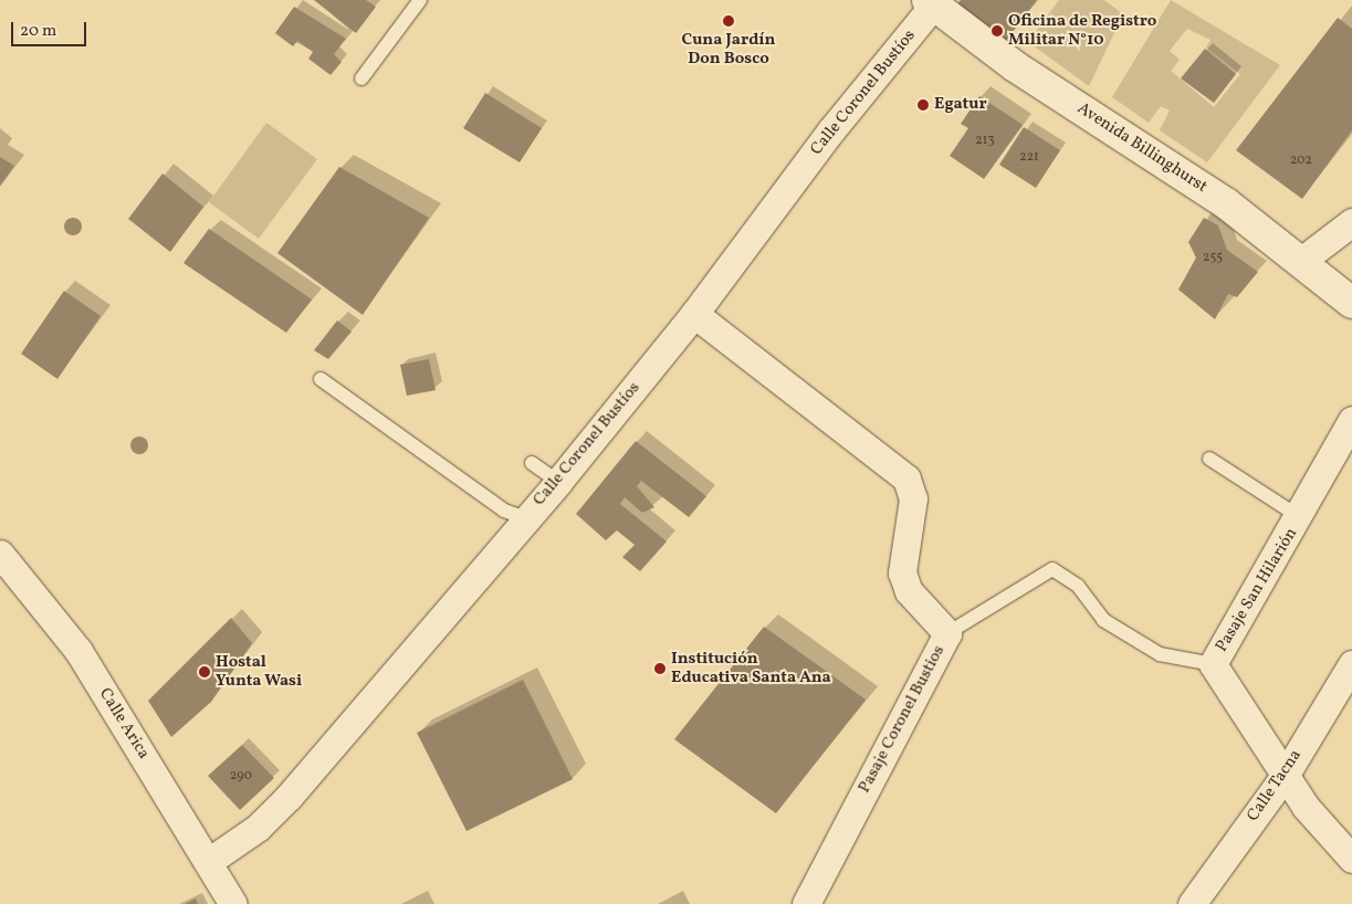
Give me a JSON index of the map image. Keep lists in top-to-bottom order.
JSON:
{
  "streets": {
    "street": [
      "Calle Coronel Bustíos",
      "Avenida Billinghurst",
      "Pasaje San Hilarión",
      "Pasaje Coronel Bustios",
      "Calle Arica",
      "Calle Tacna"
    ]
  },
  "crossings": [
    ["Calle Coronel Bustíos", "Avenida Billinghurst"],
    ["Calle Coronel Bustíos", "Pasaje Coronel Bustios"],
    ["Calle Coronel Bustíos", "Calle Arica"],
    ["Pasaje San Hilarión", "Calle Tacna"]
  ],
  "places": [
    "Cuna Jardín Don Bosco",
    "Oficina de Registro Militar N°10",
    "Egatur",
    "Institución Educativa Santa Ana",
    "Hostal Yunta Wasi"
  ],
  "house_numbers": [
    "213",
    "221",
    "202",
    "255",
    "290"
  ],
  "scale_bar": "20 m"
}
